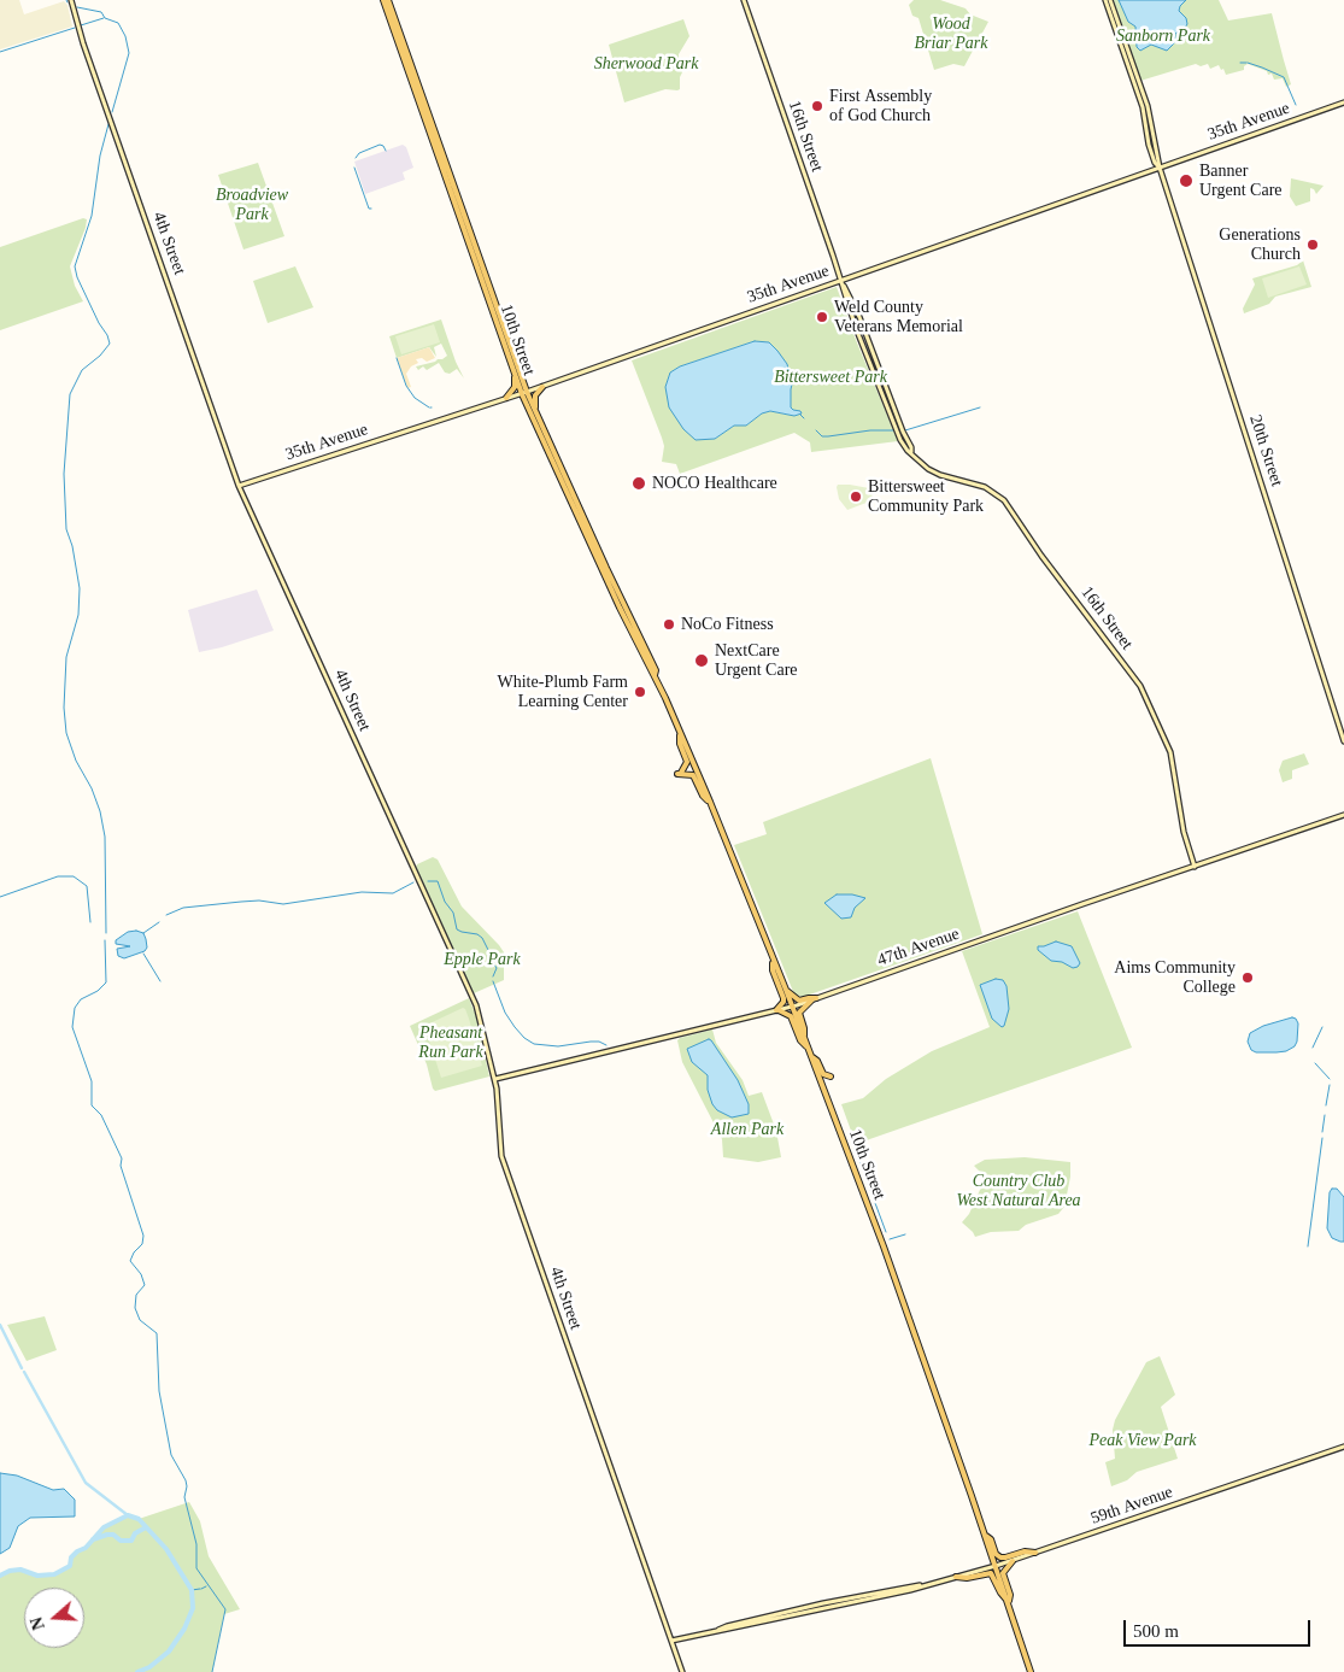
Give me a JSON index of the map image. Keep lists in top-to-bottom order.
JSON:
{
  "streets": {
    "main road": [
      "35th Avenue",
      "16th Street",
      "4th Street",
      "10th Street",
      "20th Street",
      "47th Avenue",
      "59th Avenue"
    ]
  },
  "crossings": [
    ["35th Avenue", "16th Street"],
    ["35th Avenue", "4th Street"],
    ["35th Avenue", "10th Street"],
    ["35th Avenue", "20th Street"],
    ["16th Street", "47th Avenue"],
    ["4th Street", "47th Avenue"],
    ["4th Street", "59th Avenue"],
    ["10th Street", "47th Avenue"],
    ["10th Street", "59th Avenue"]
  ],
  "parks": [
    "Wood Briar Park",
    "Sanborn Park",
    "Sherwood Park",
    "Broadview Park",
    "Bittersweet Park",
    "Epple Park",
    "Pheasant Run Park",
    "Allen Park",
    "Country Club West Natural Area",
    "Peak View Park"
  ],
  "places": [
    "First Assembly of God Church",
    "Banner Urgent Care",
    "Generations Church",
    "Weld County Veterans Memorial",
    "NOCO Healthcare",
    "Bittersweet Community Park",
    "NoCo Fitness",
    "NextCare Urgent Care",
    "White-Plumb Farm Learning Center",
    "Aims Community College"
  ],
  "scale_bar": "500 m",
  "north": "left"
}
